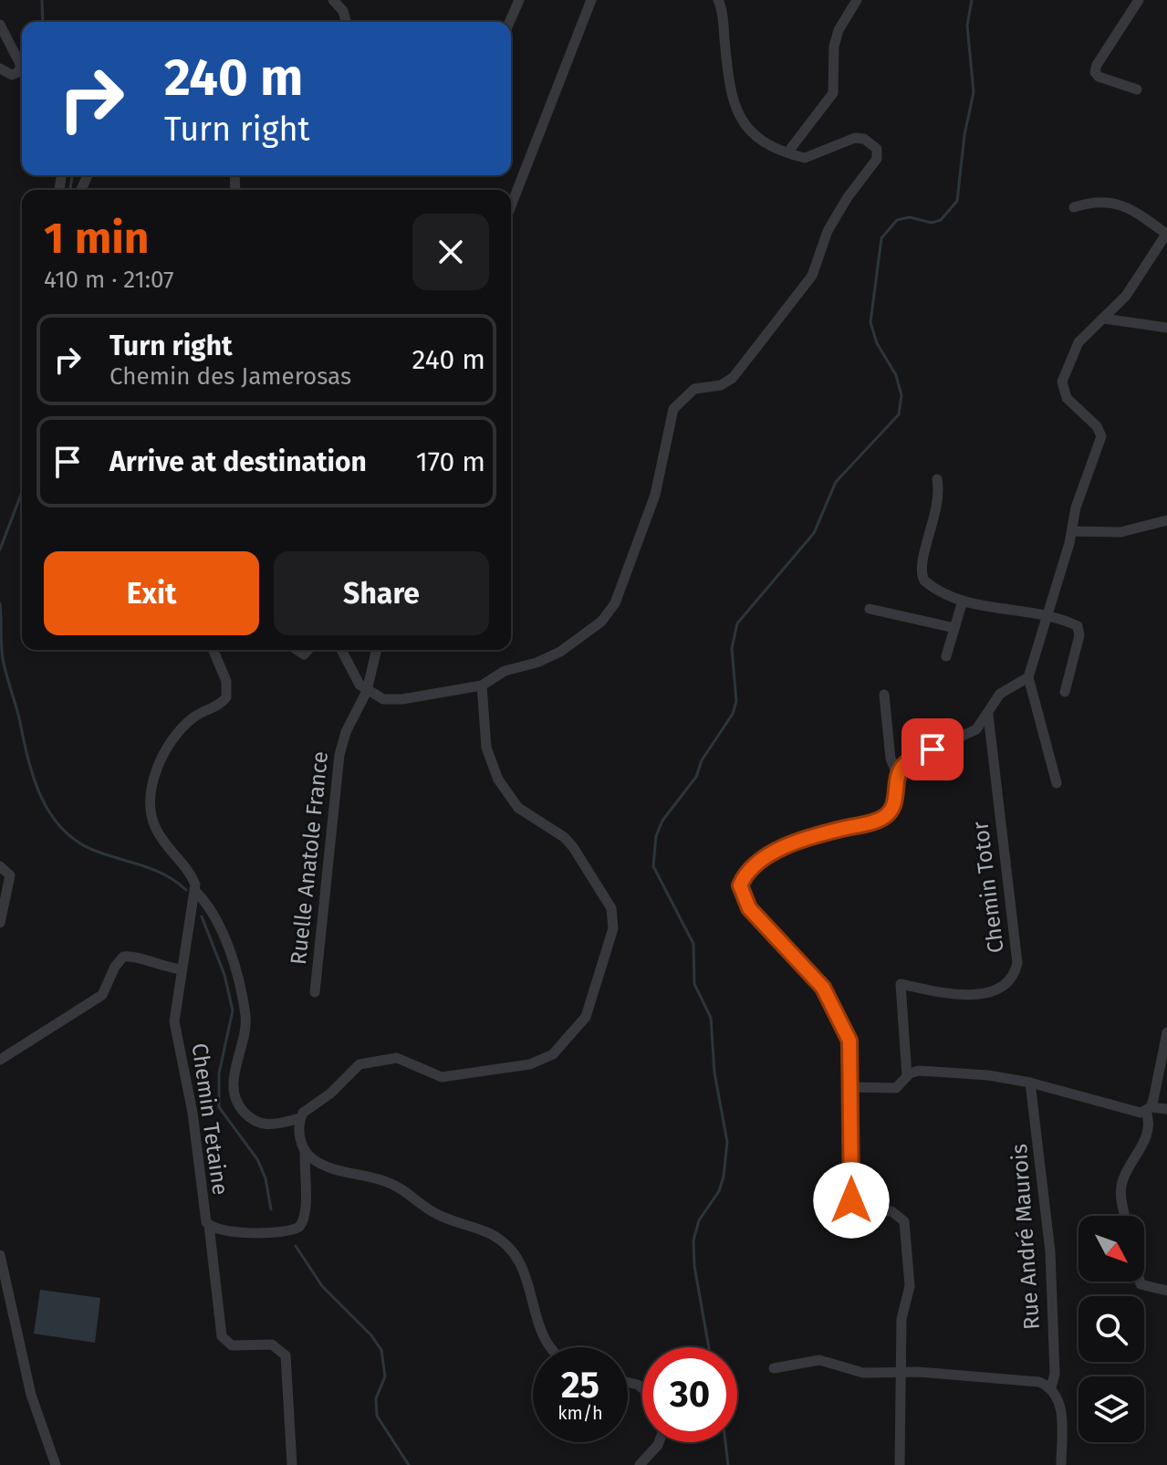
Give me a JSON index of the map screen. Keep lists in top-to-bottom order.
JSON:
{
  "streets": {
    "street": [
      "Ruelle Anatole France",
      "Chemin Totor",
      "Chemin Tetaine",
      "Rue André Maurois"
    ]
  },
  "north": "bottom right",
  "page": {
    "turn": ["240 m", "Turn right"],
    "heading": ["1 min", "410 m · 21:07"],
    "list": [
      {
        "name": "Turn right",
        "note": "Chemin des Jamerosas",
        "value": "240 m"
      },
      {
        "name": "Arrive at destination",
        "value": "170 m"
      }
    ],
    "buttons": ["Exit", "Share"],
    "speed": "25 km/h",
    "limit": "30"
  }
}
